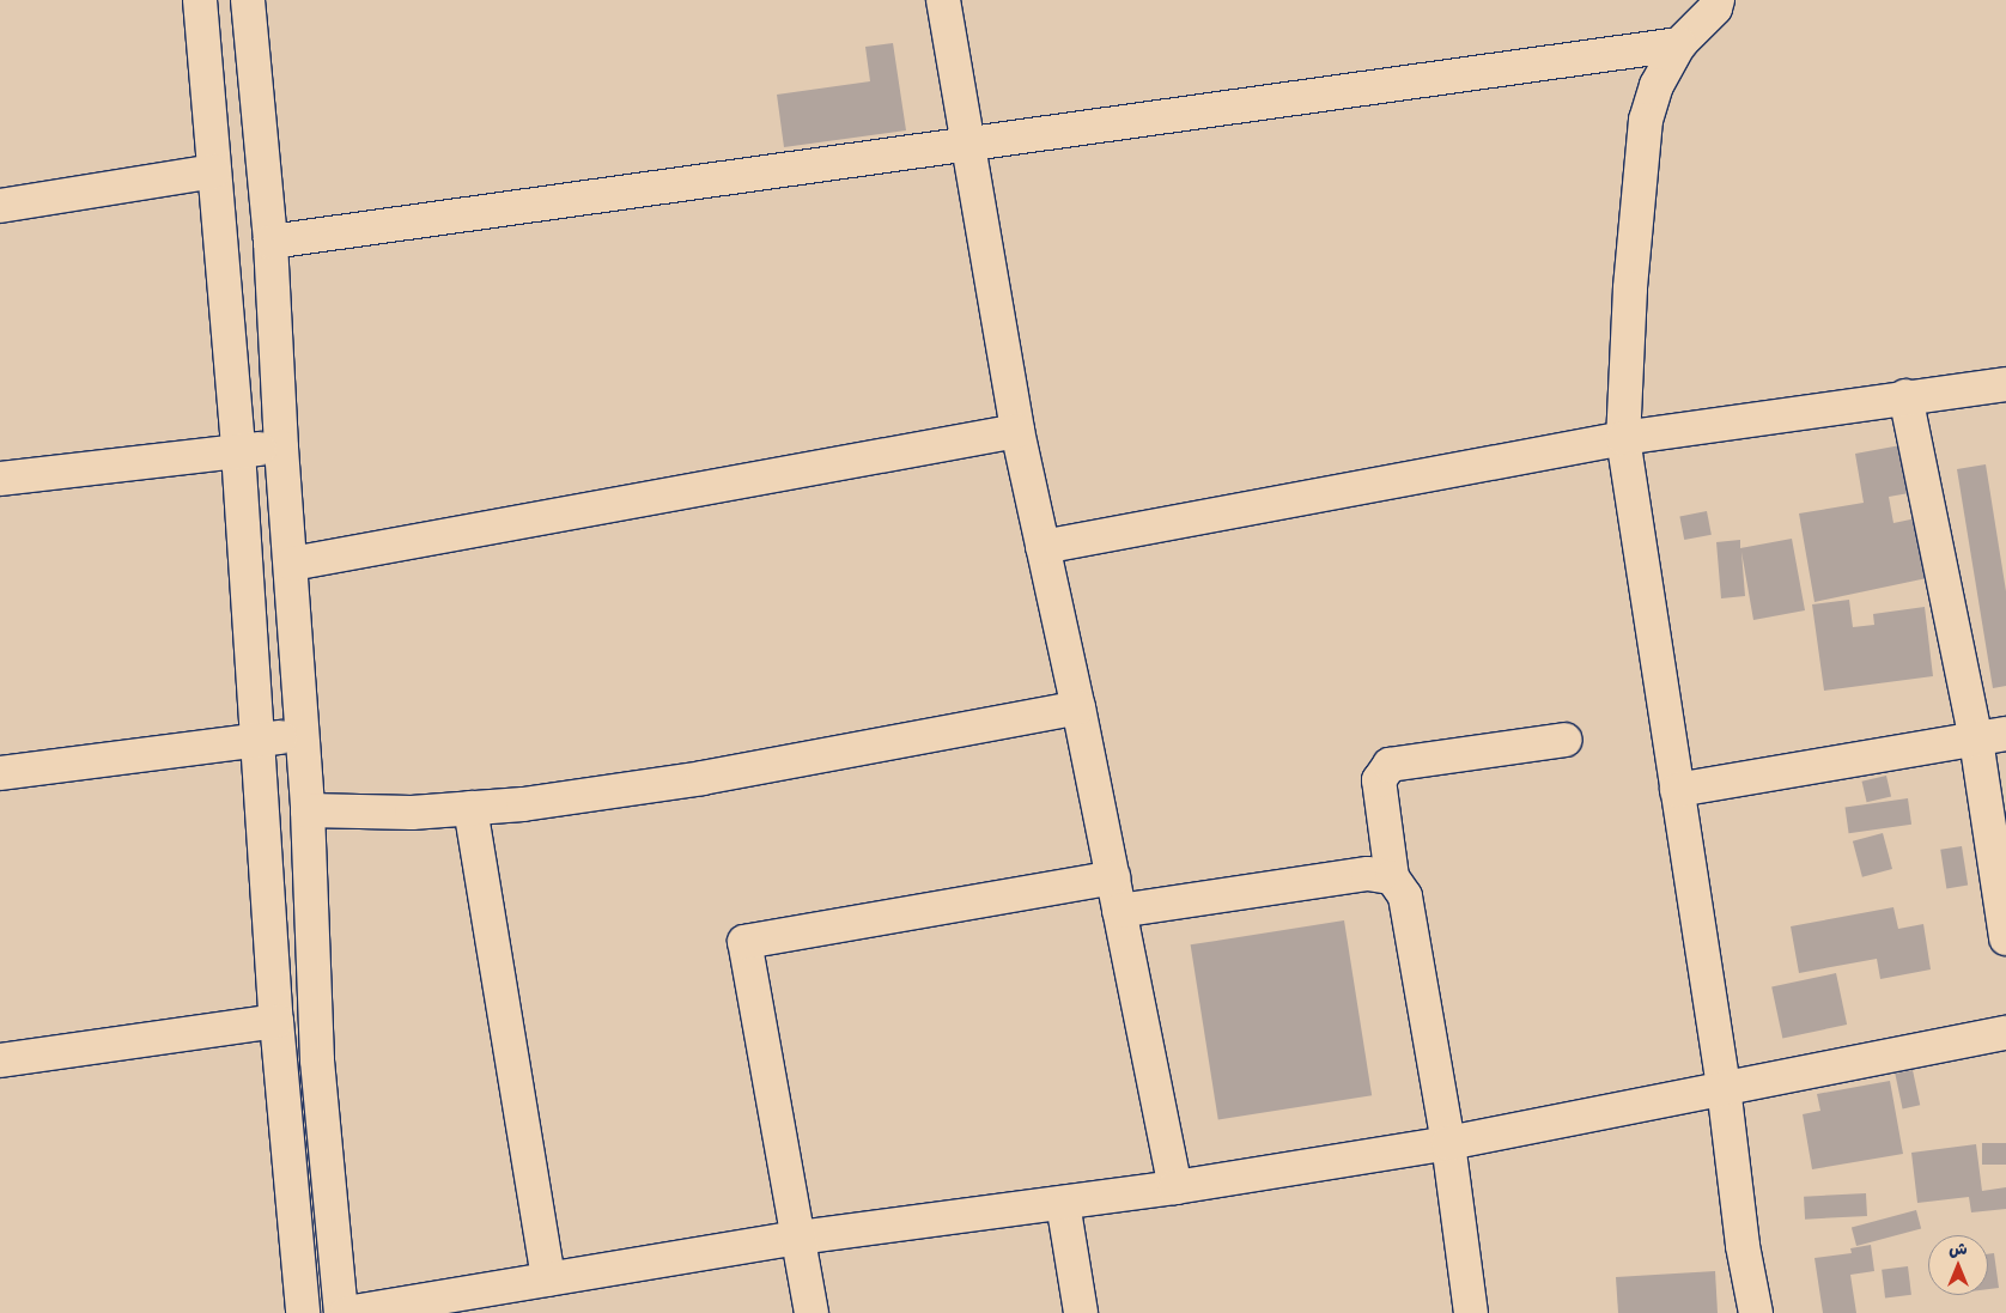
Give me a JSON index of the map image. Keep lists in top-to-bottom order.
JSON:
{
  "north": "top"
}
